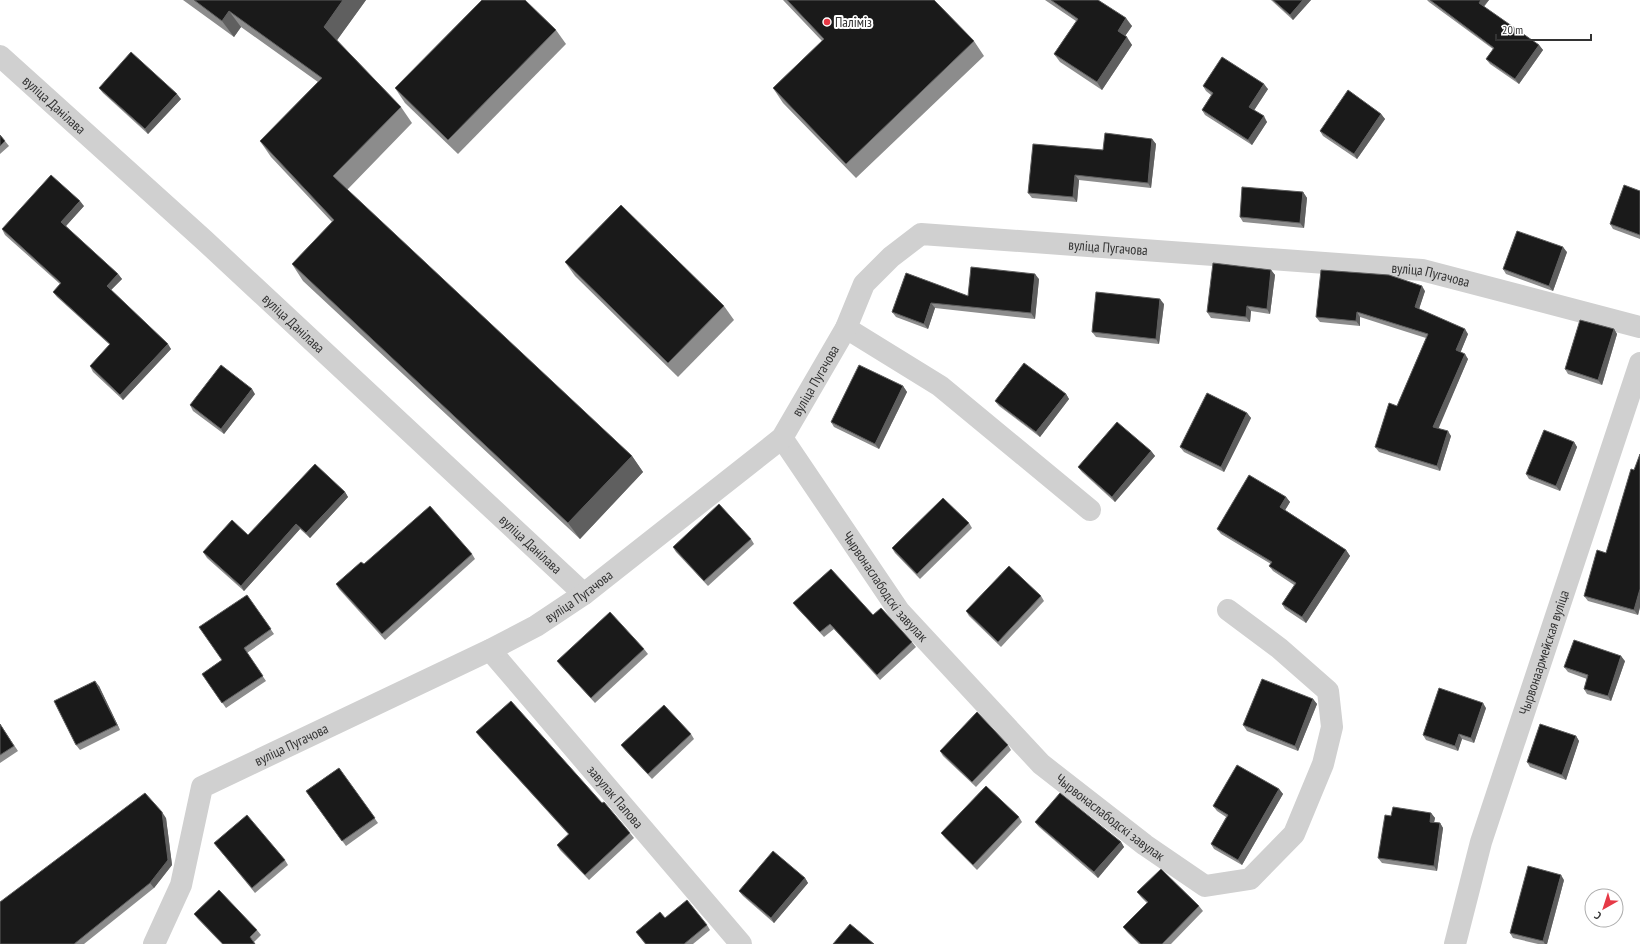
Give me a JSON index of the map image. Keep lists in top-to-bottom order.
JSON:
{
  "streets": {
    "street": [
      "вуліца Данілава",
      "вуліца Пугачова",
      "Чырвонаслабодскі завулак",
      "Чырвонаармейская вуліца",
      "завулак Папова"
    ]
  },
  "crossings": [
    ["вуліца Данілава", "вуліца Пугачова"],
    ["вуліца Пугачова", "Чырвонаслабодскі завулак"],
    ["вуліца Пугачова", "завулак Папова"]
  ],
  "places": ["Паліміз"],
  "scale_bar": "20 m",
  "north": "bottom left"
}
